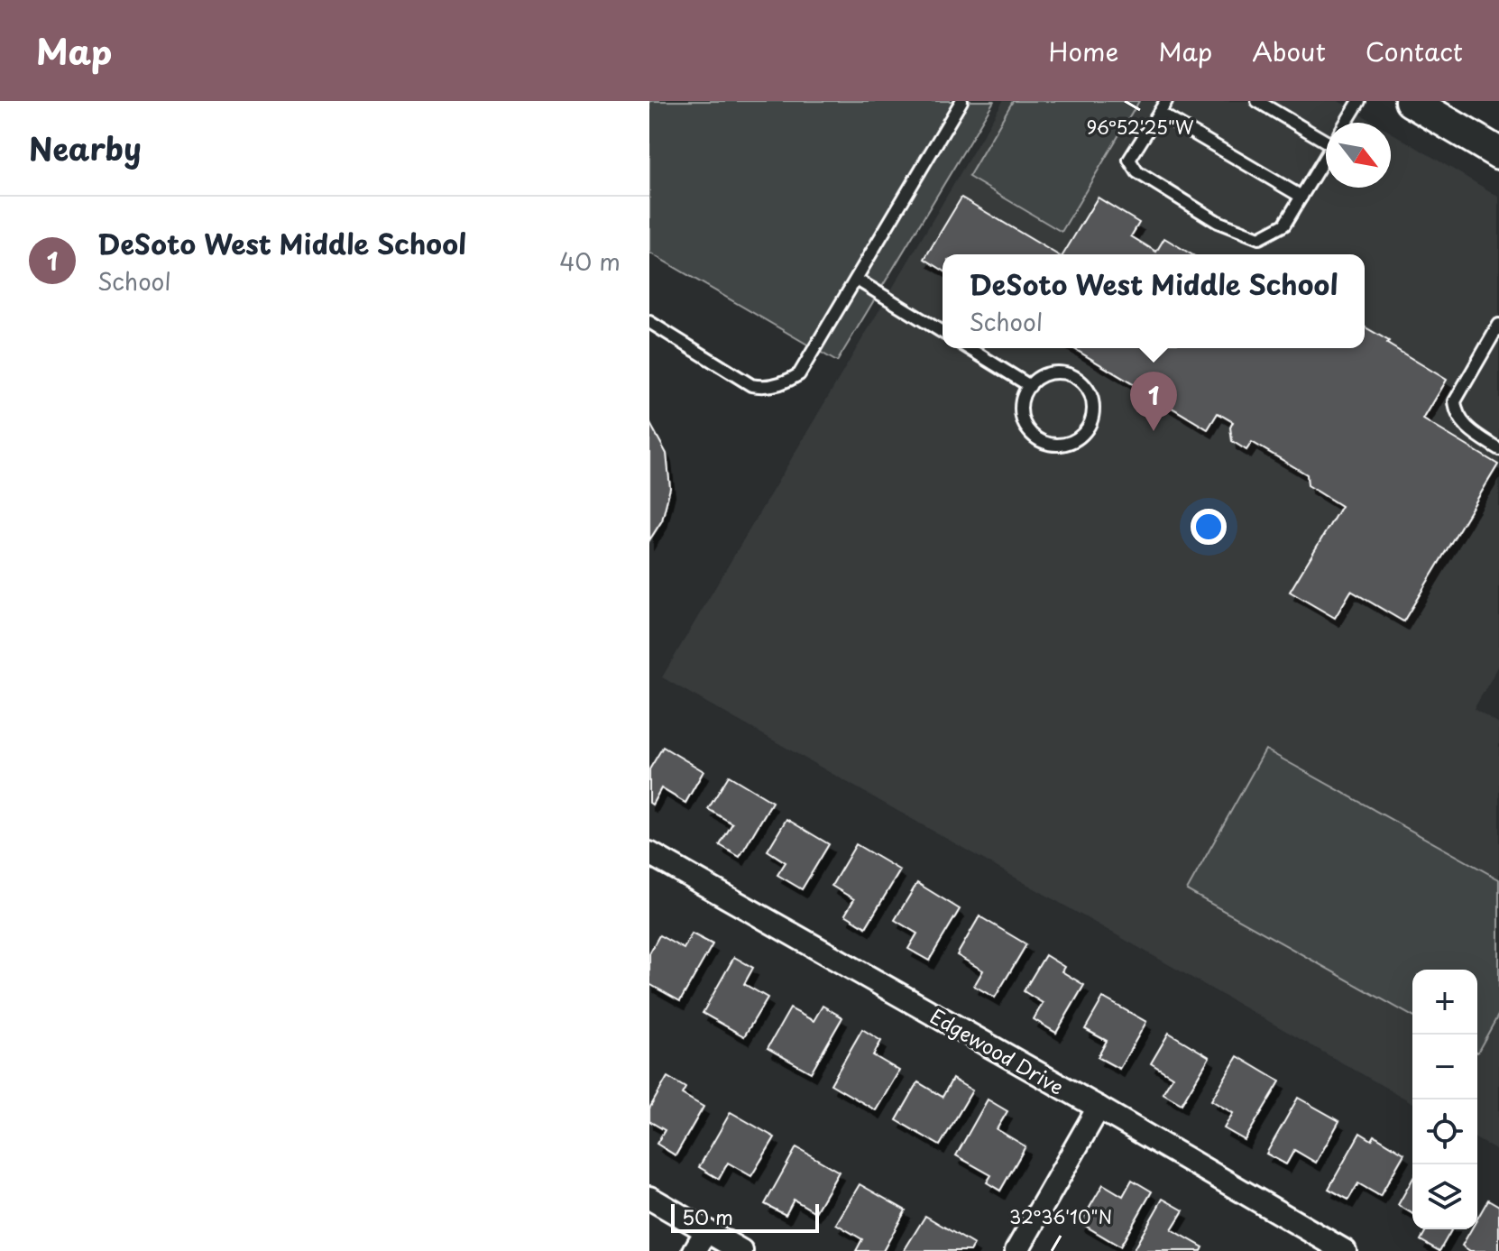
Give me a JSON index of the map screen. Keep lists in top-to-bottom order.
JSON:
{
  "streets": {
    "street": ["Edgewood Drive"]
  },
  "scale_bar": "50 m",
  "north": "bottom right",
  "page": {
    "header": "Map",
    "nav": [
      "Home",
      "Map",
      "About",
      "Contact"
    ],
    "heading": "Nearby",
    "list": [
      {
        "mark": "1",
        "name": "DeSoto West Middle School",
        "note": "School",
        "value": "40 m"
      }
    ],
    "popup": ["DeSoto West Middle School", "School"],
    "pins": "1",
    "map_buttons": ["+", "−"],
    "scale": "50 m"
  },
  "coordinates": ["96°52'25\"W", "32°36'10\"N"]
}
